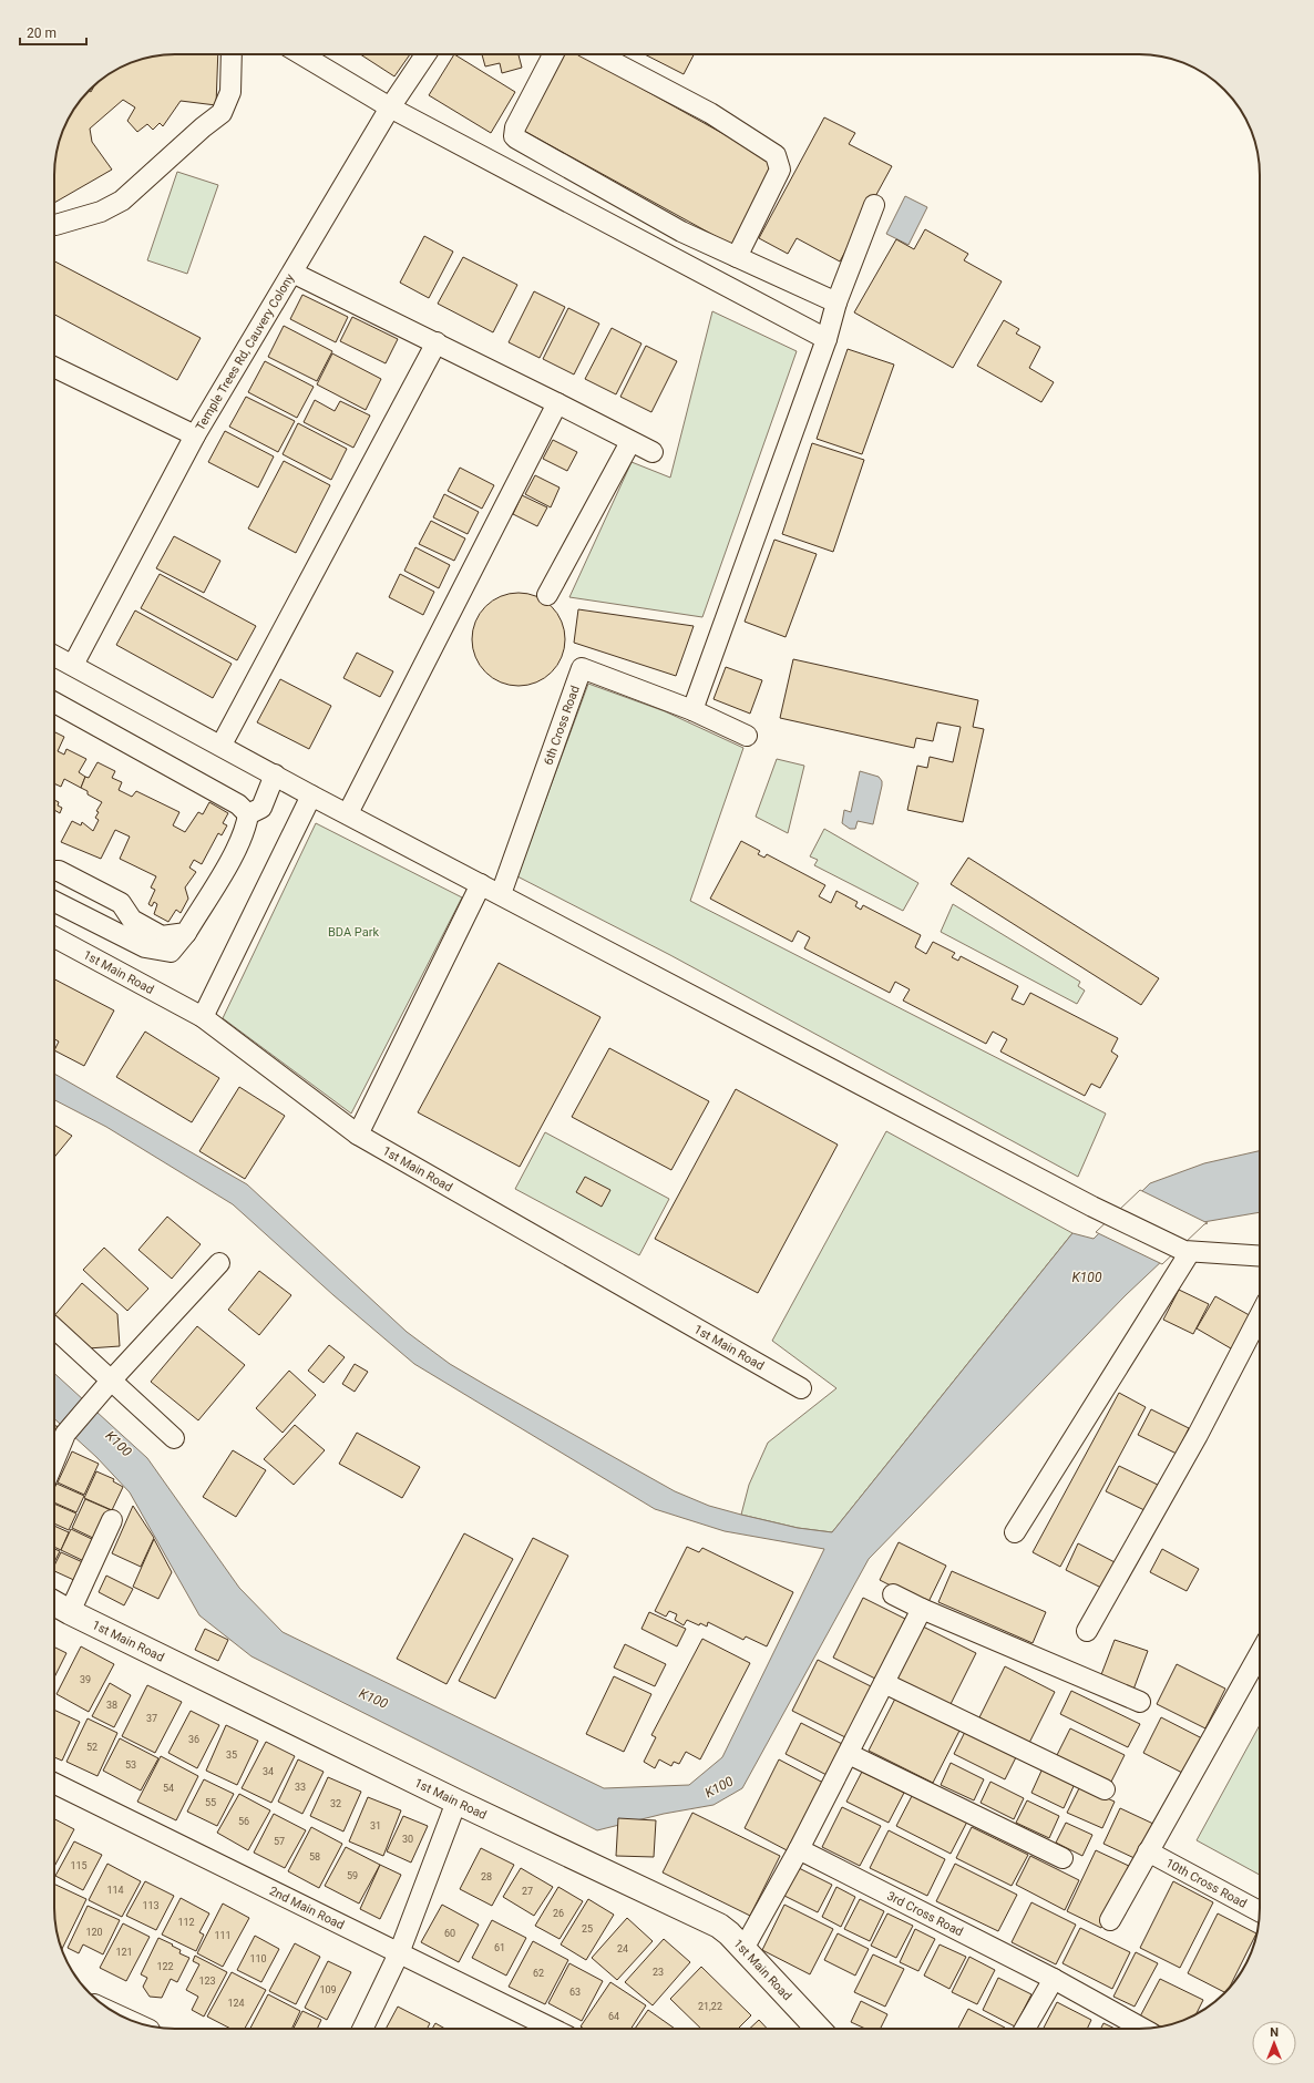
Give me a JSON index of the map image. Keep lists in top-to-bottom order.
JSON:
{
  "streets": {
    "street": [
      "Temple Trees Rd, Cauvery Colony",
      "6th Cross Road",
      "1st Main Road",
      "10th Cross Road",
      "2nd Main Road",
      "3rd Cross Road"
    ]
  },
  "water": ["K100"],
  "parks": ["BDA Park"],
  "house_numbers": [
    "39",
    "38",
    "37",
    "36",
    "52",
    "35",
    "53",
    "34",
    "33",
    "54",
    "55",
    "32",
    "56",
    "31",
    "30",
    "57",
    "58",
    "115",
    "59",
    "28",
    "114",
    "27",
    "113",
    "26",
    "112",
    "25",
    "120",
    "60",
    "111",
    "61",
    "24",
    "121",
    "110",
    "122",
    "23",
    "62",
    "123",
    "109",
    "63",
    "124",
    "21,22",
    "64"
  ],
  "scale_bar": "20 m",
  "north": "top"
}
